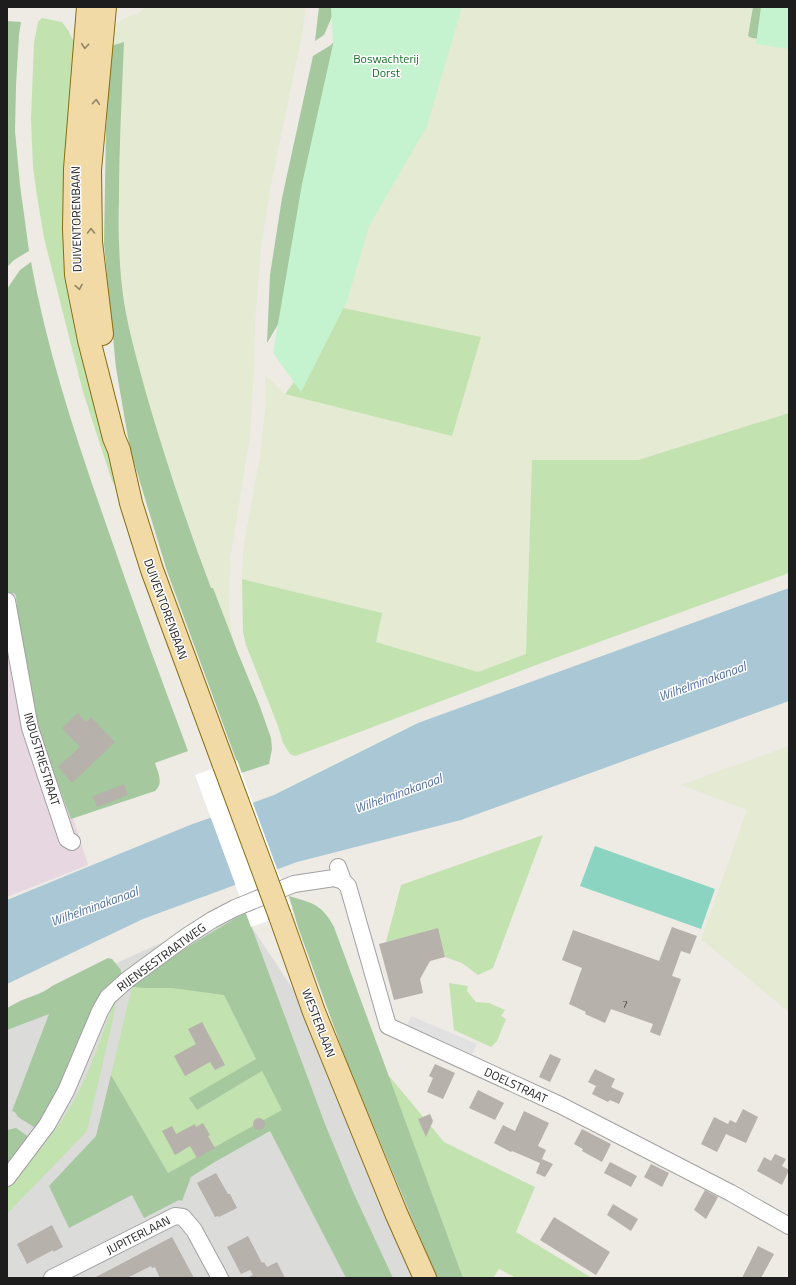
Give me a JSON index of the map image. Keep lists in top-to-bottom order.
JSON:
{
  "streets": {
    "main road": ["DUIVENTORENBAAN", "WESTERLAAN"],
    "street": [
      "INDUSTRIESTRAAT",
      "RIJENSESTRAATWEG",
      "DOELSTRAAT",
      "JUPITERLAAN"
    ]
  },
  "crossings": [
    ["DUIVENTORENBAAN", "WESTERLAAN"],
    ["RIJENSESTRAATWEG", "DOELSTRAAT"]
  ],
  "water": ["Wilhelminakanaal"],
  "parks": ["Boswachterij Dorst"],
  "house_numbers": ["7"]
}
